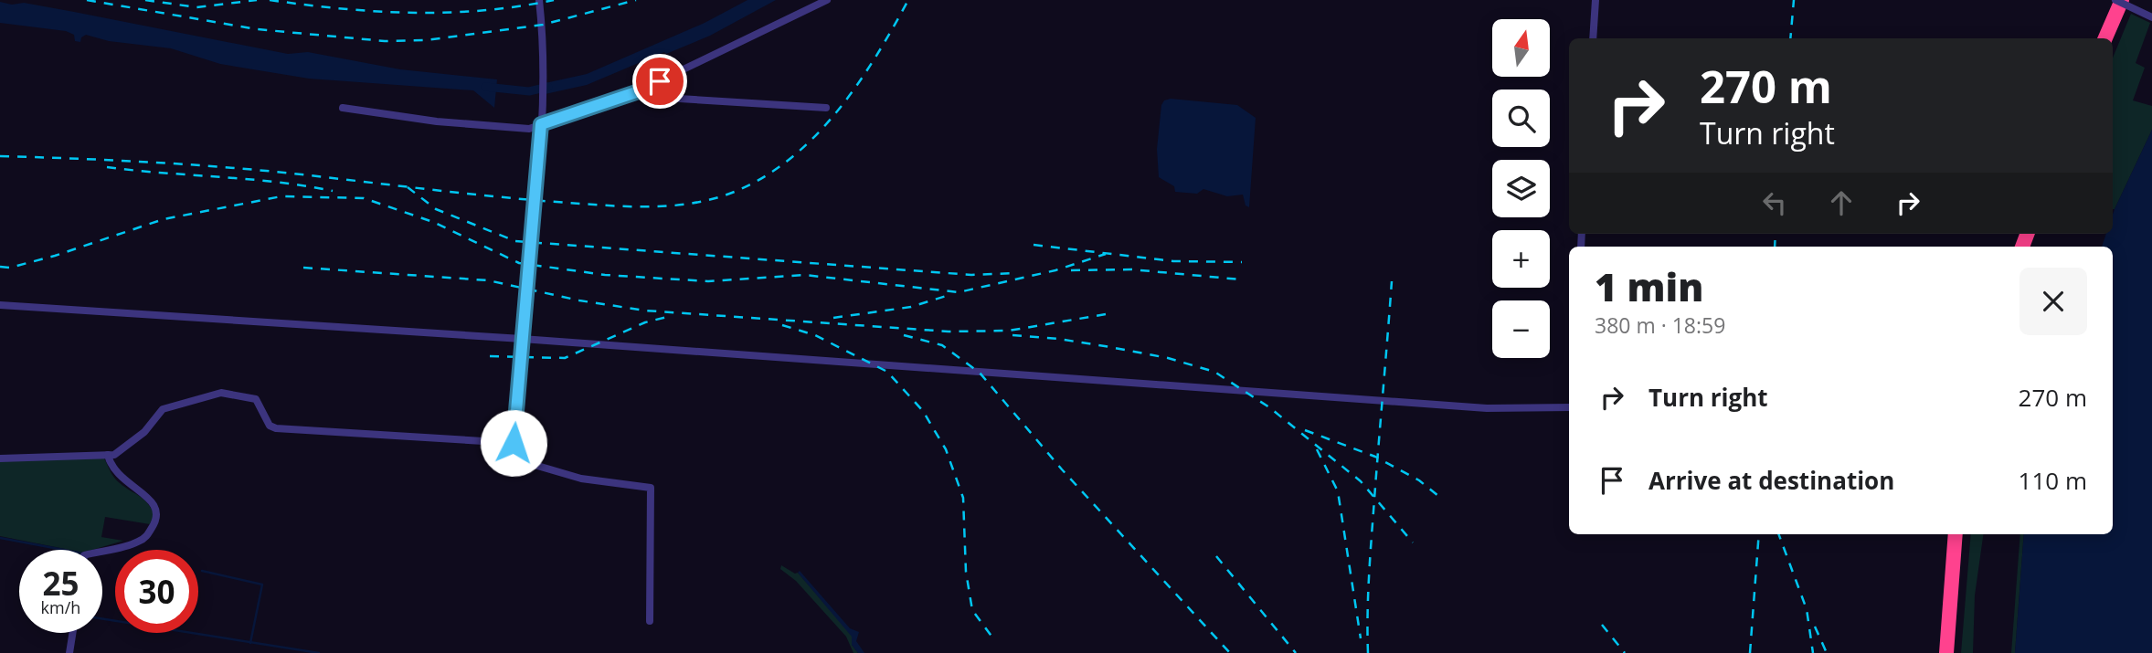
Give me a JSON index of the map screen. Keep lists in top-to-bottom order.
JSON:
{
  "north": "top",
  "page": {
    "map_buttons": ["+", "−"],
    "turn": ["270 m", "Turn right"],
    "heading": ["1 min", "380 m · 18:59"],
    "list": [
      {
        "name": "Turn right",
        "value": "270 m"
      },
      {
        "name": "Arrive at destination",
        "value": "110 m"
      }
    ],
    "speed": "25 km/h",
    "limit": "30"
  }
}
